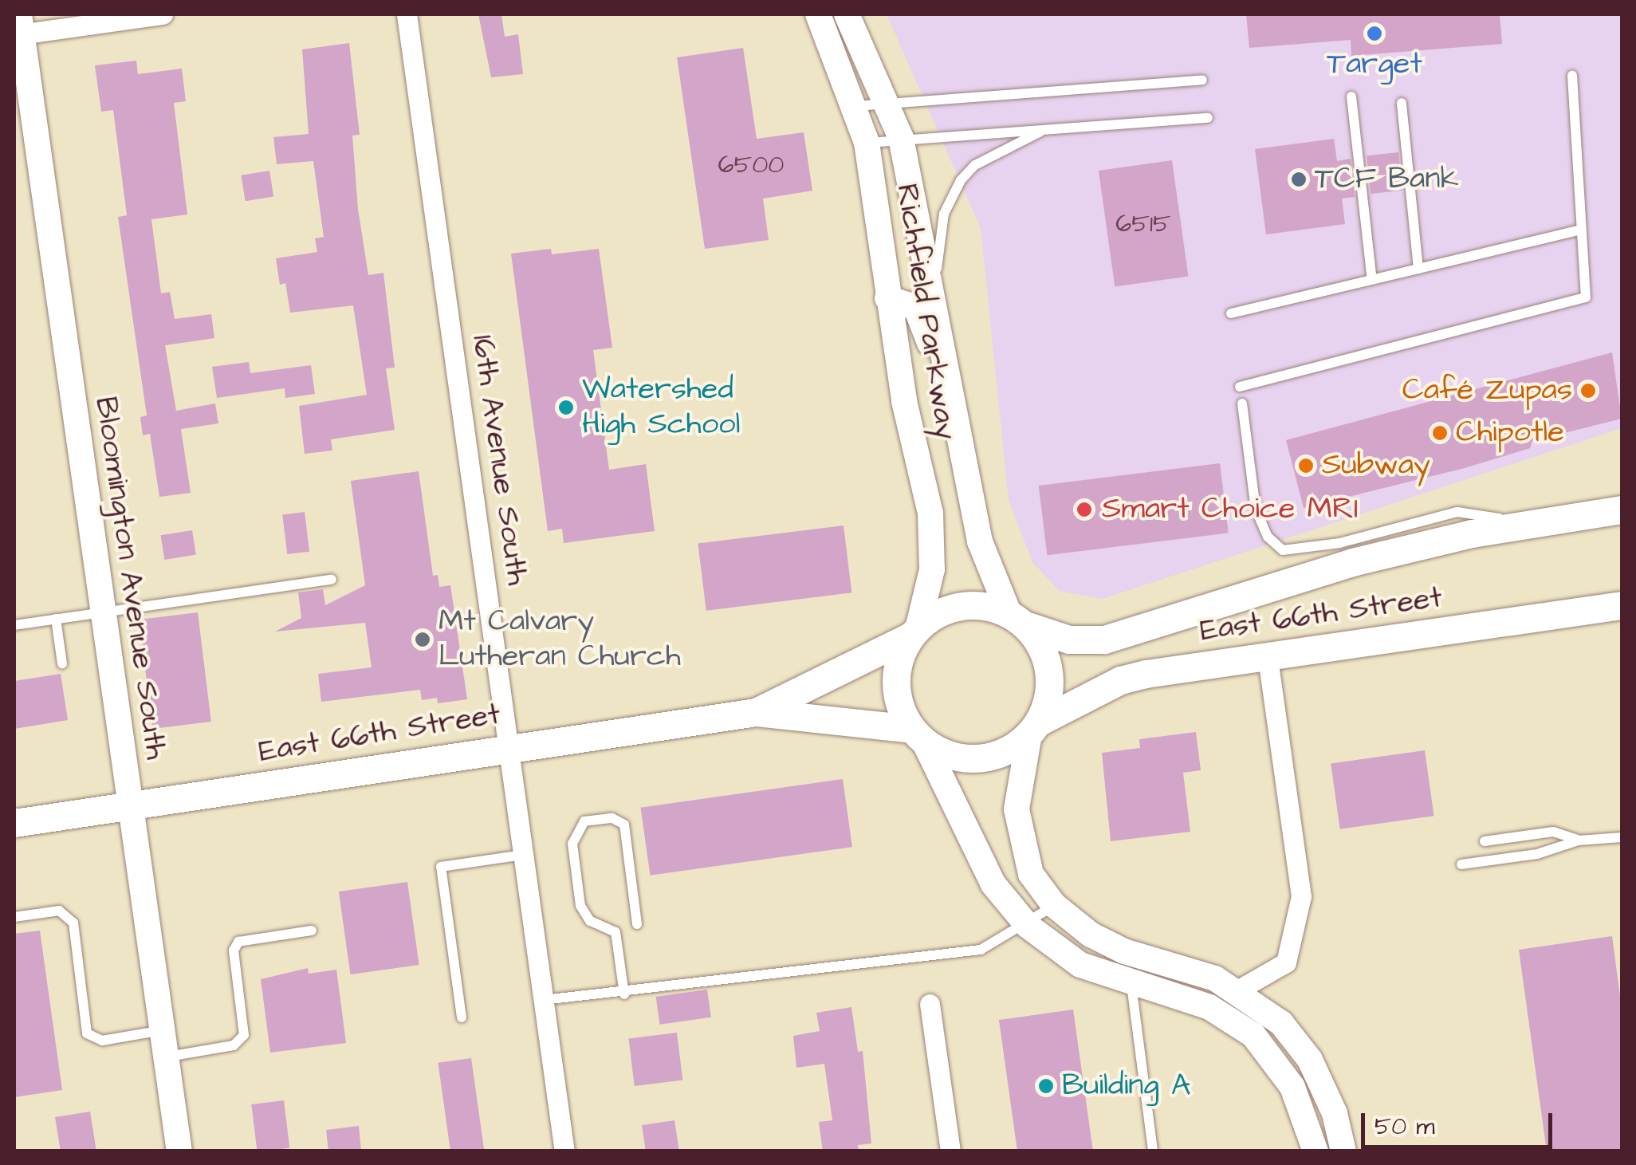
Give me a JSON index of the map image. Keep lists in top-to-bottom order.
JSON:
{
  "streets": {
    "main road": ["East 66th Street"],
    "street": ["Richfield Parkway", "16th Avenue South", "Bloomington Avenue South"]
  },
  "crossings": [
    ["Richfield Parkway", "East 66th Street"],
    ["16th Avenue South", "East 66th Street"],
    ["Bloomington Avenue South", "East 66th Street"]
  ],
  "places": [
    "Target",
    "TCF Bank",
    "Café Zupas",
    "Watershed High School",
    "Chipotle",
    "Subway",
    "Smart Choice MRI",
    "Mt Calvary Lutheran Church",
    "Building A"
  ],
  "house_numbers": ["6500", "6515"],
  "scale_bar": "50 m"
}
